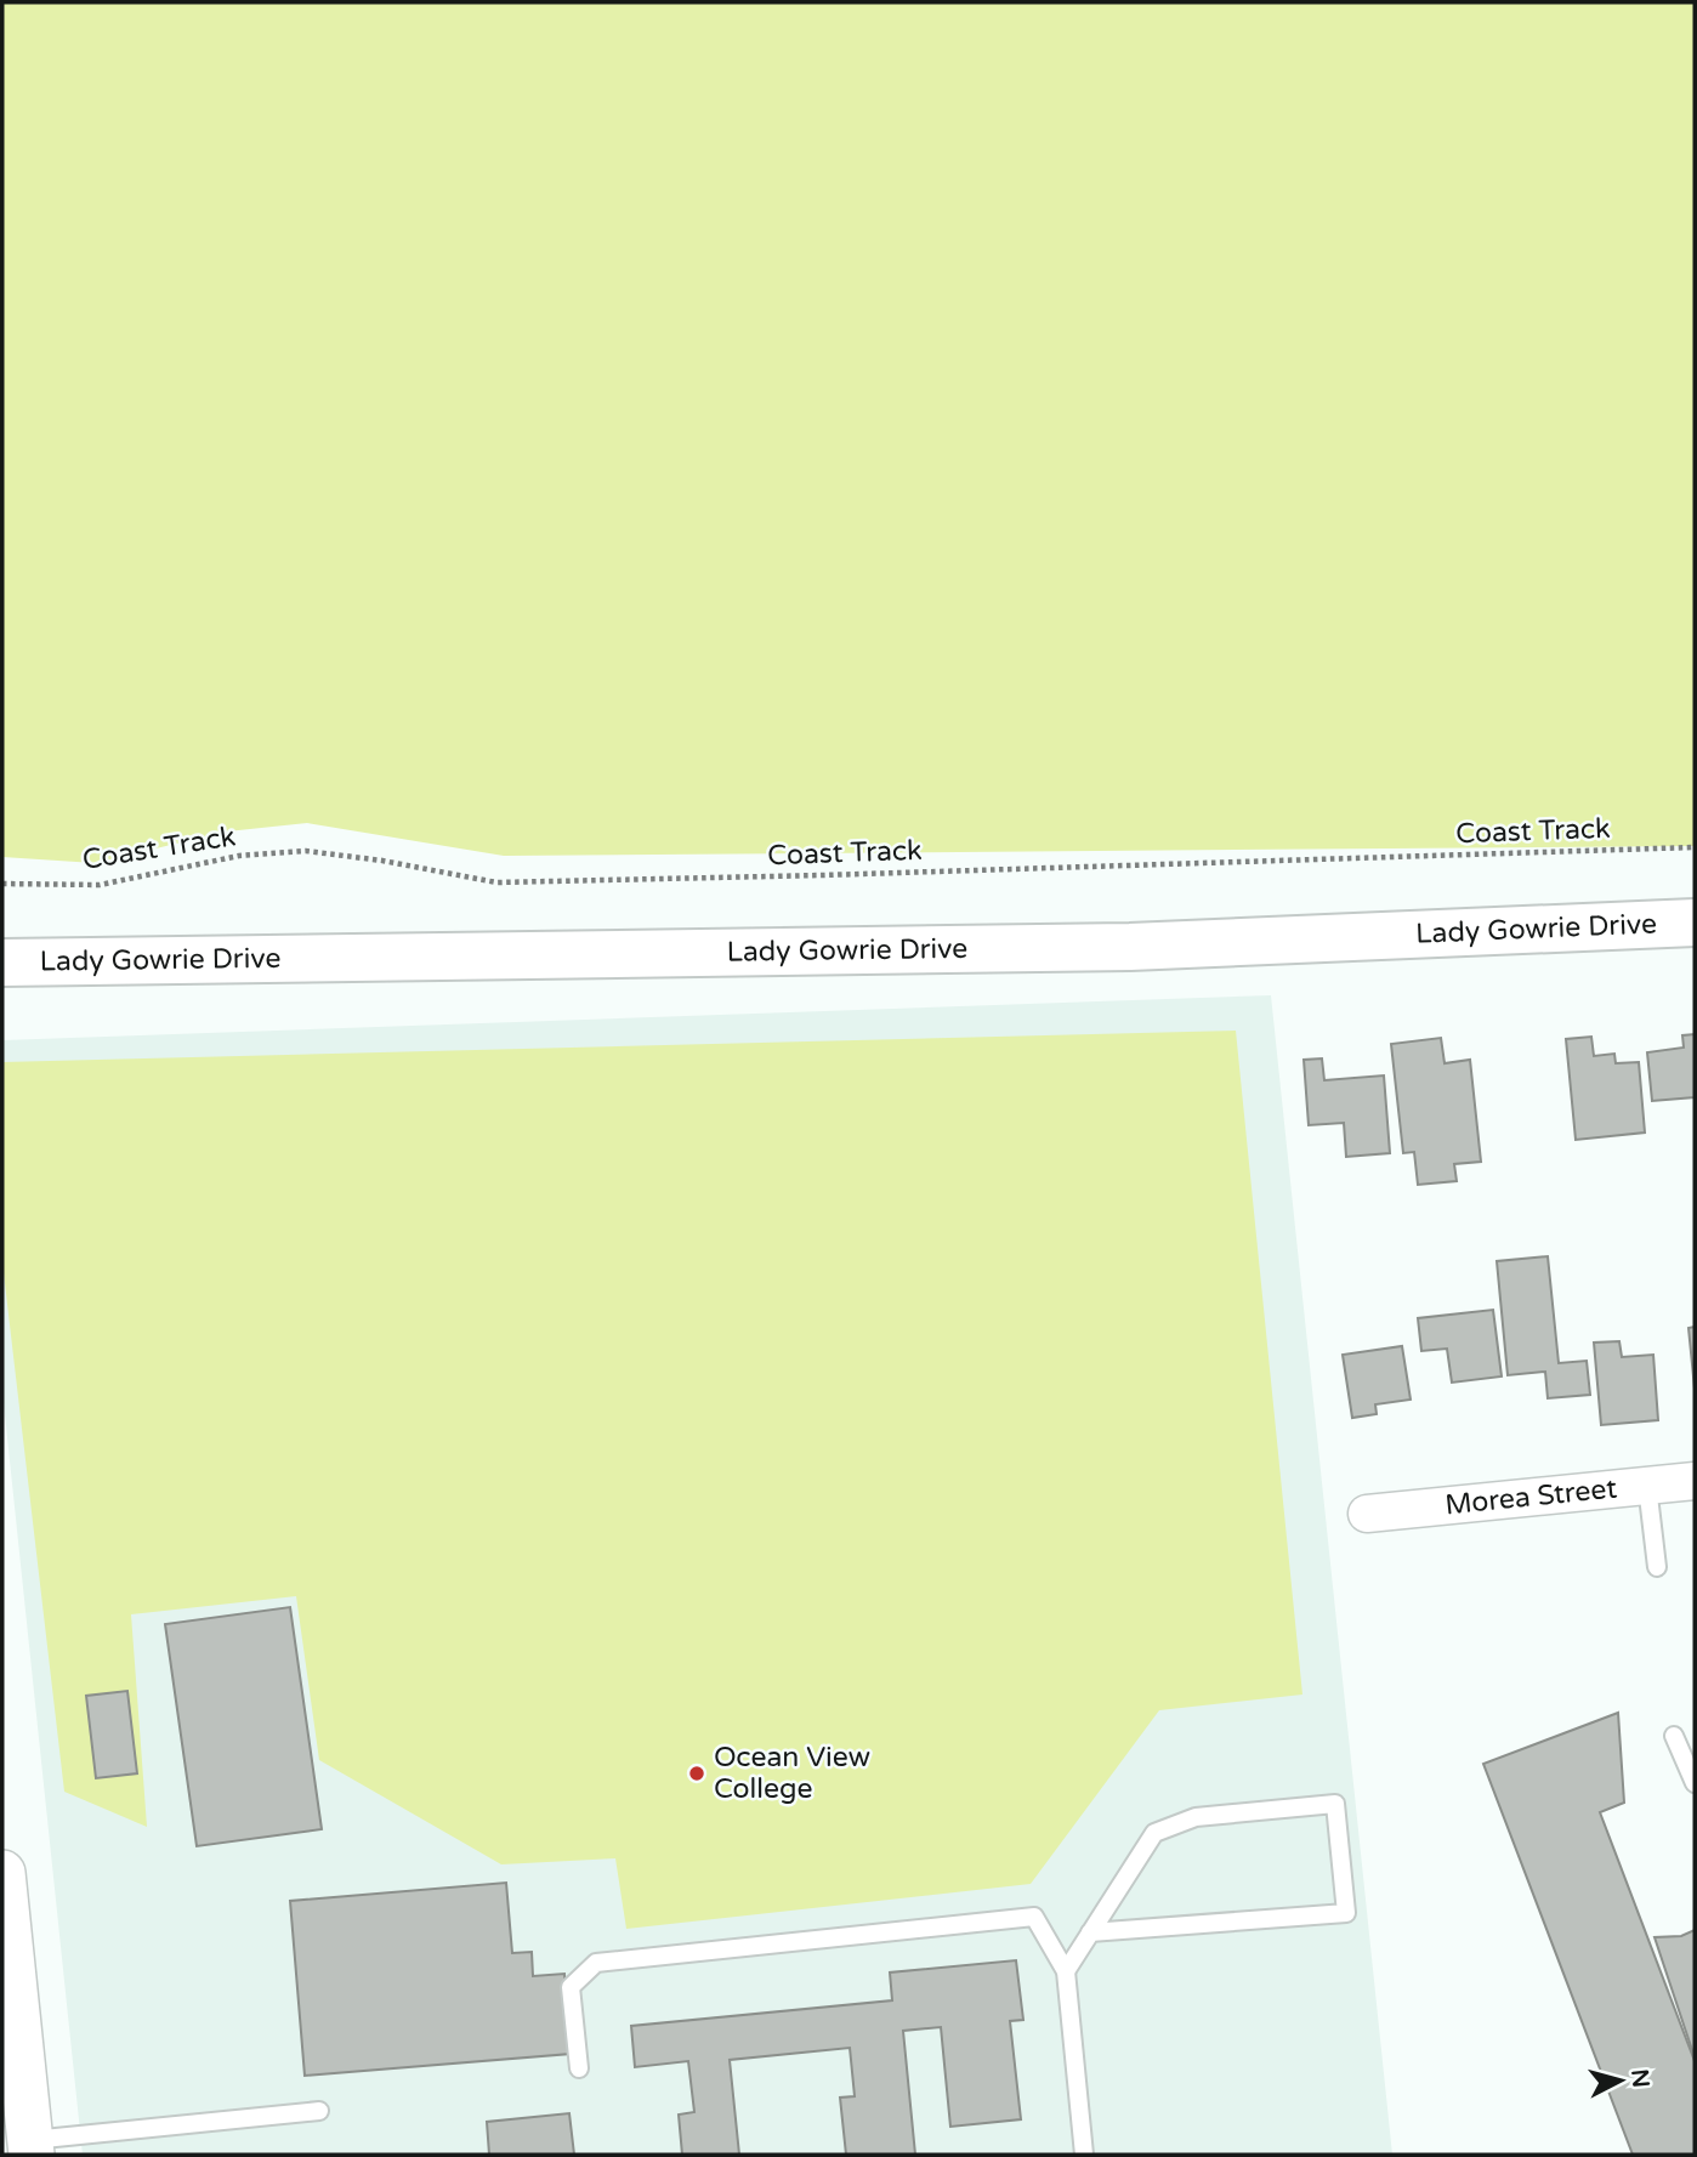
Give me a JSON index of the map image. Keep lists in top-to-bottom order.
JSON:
{
  "streets": {
    "main road": ["Lady Gowrie Drive"],
    "street": ["Morea Street"],
    "path": ["Coast Track"]
  },
  "places": ["Ocean View College"],
  "north": "right"
}
